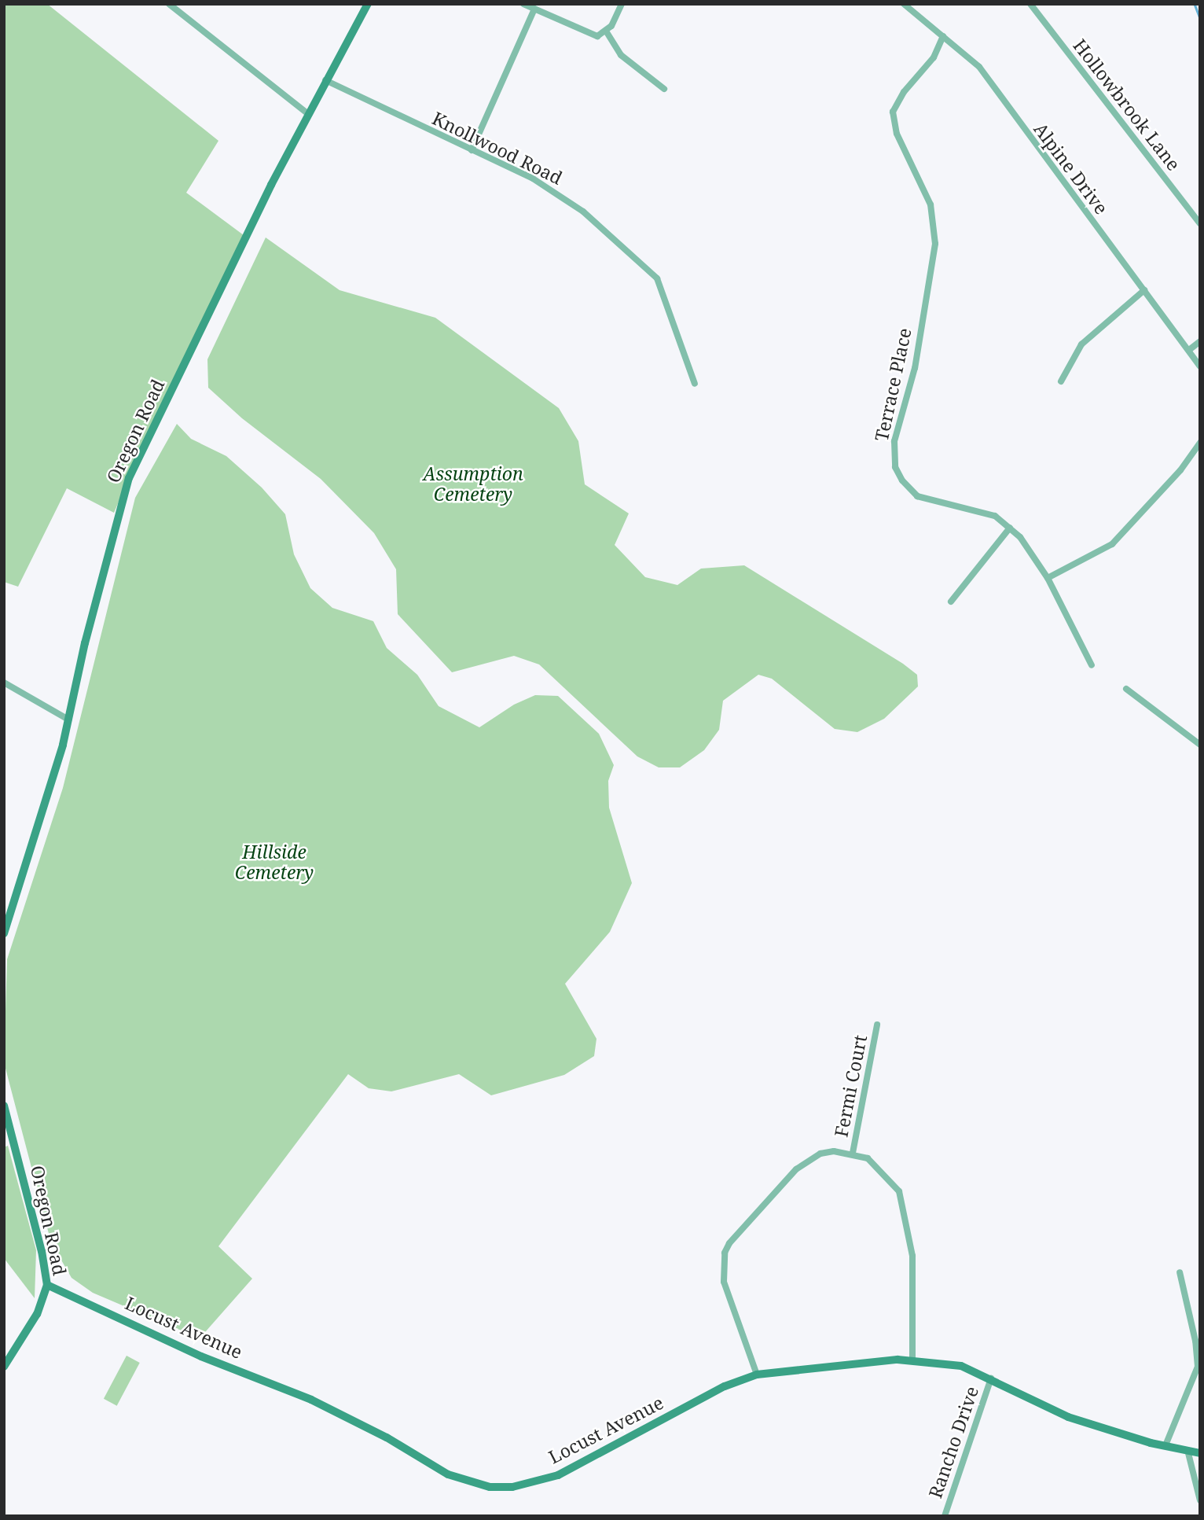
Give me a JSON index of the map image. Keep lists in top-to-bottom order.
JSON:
{
  "streets": {
    "street": [
      "Hollowbrook Lane",
      "Knollwood Road",
      "Alpine Drive",
      "Terrace Place",
      "Oregon Road",
      "Fermi Court",
      "Locust Avenue",
      "Rancho Drive"
    ]
  },
  "crossings": [
    ["Knollwood Road", "Oregon Road"],
    ["Alpine Drive", "Terrace Place"],
    ["Oregon Road", "Locust Avenue"],
    ["Locust Avenue", "Rancho Drive"]
  ],
  "parks": ["Assumption Cemetery", "Hillside Cemetery"]
}
